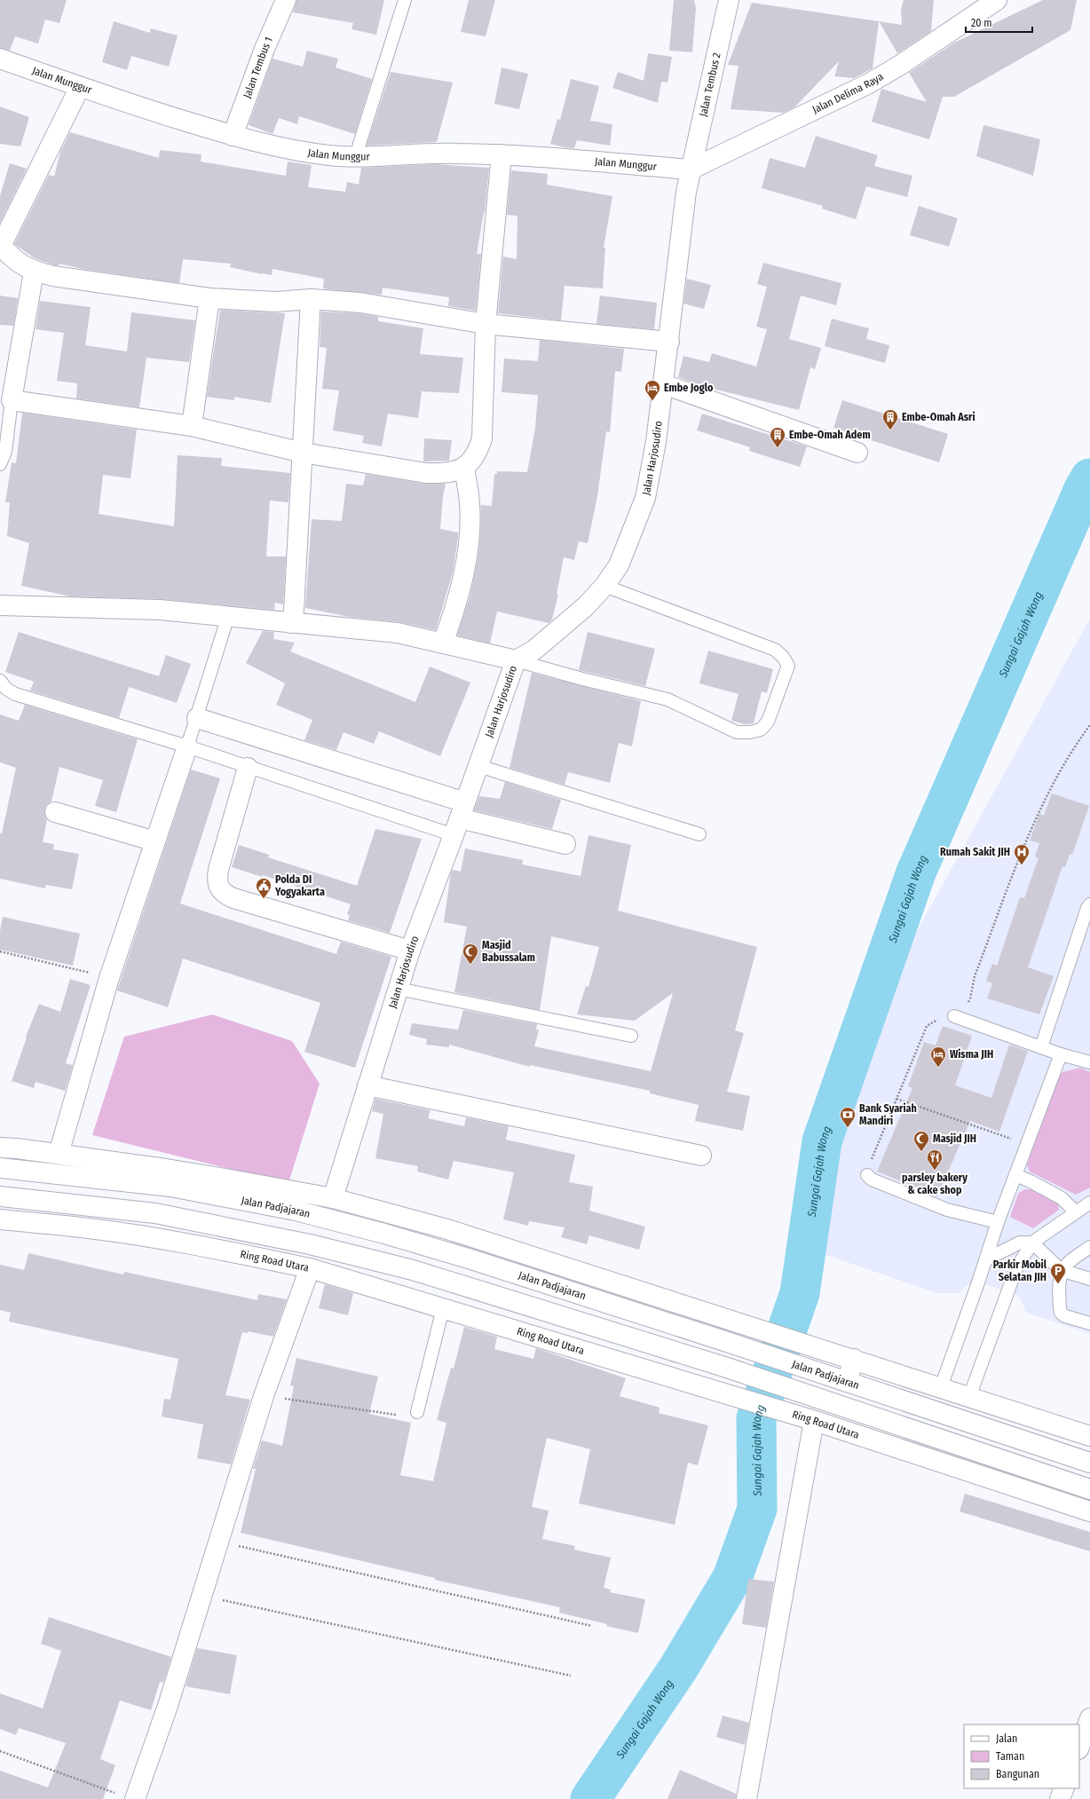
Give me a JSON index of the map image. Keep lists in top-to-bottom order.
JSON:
{
  "streets": {
    "main road": [
      "Jalan Tembus 1",
      "Jalan Munggur",
      "Jalan Tembus 2",
      "Jalan Delima Raya",
      "Jalan Harjosudiro",
      "Jalan Padjajaran",
      "Ring Road Utara"
    ]
  },
  "crossings": [
    ["Jalan Tembus 1", "Jalan Munggur"],
    ["Jalan Munggur", "Jalan Tembus 2"],
    ["Jalan Munggur", "Jalan Delima Raya"],
    ["Jalan Munggur", "Jalan Harjosudiro"],
    ["Jalan Tembus 2", "Jalan Delima Raya"],
    ["Jalan Tembus 2", "Jalan Harjosudiro"],
    ["Jalan Delima Raya", "Jalan Harjosudiro"]
  ],
  "water": ["Sungai Gajah Wong"],
  "places": {
    "hotel": ["Embe Joglo", "Wisma JIH"],
    "building": ["Embe-Omah Asri", "Embe-Omah Adem"],
    "hospital": ["Rumah Sakit JIH"],
    "public building": ["Polda DI Yogyakarta"],
    "mosque": ["Masjid Babussalam", "Masjid JIH"],
    "bank": ["Bank Syariah Mandiri"],
    "restaurant": ["parsley bakery & cake shop"],
    "parking": ["Parkir Mobil Selatan JIH"]
  },
  "legend": ["Jalan", "Taman", "Bangunan"],
  "scale_bar": "20 m"
}
